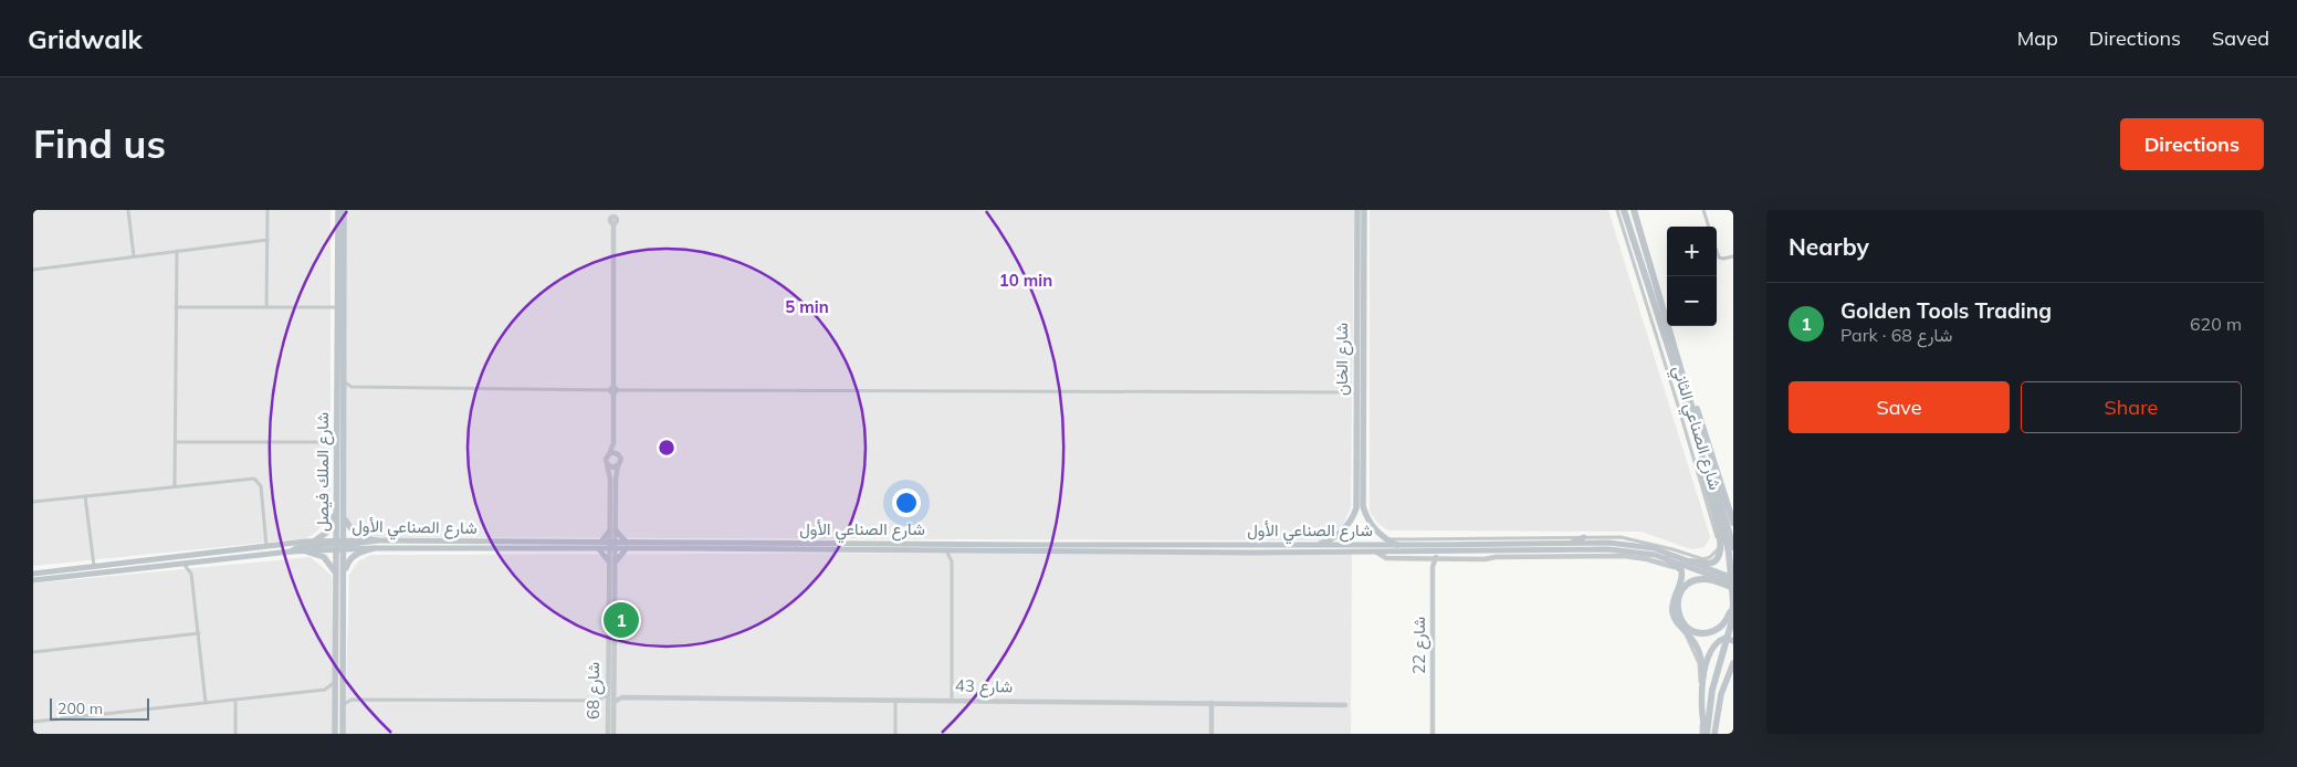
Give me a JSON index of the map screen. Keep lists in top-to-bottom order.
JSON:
{
  "streets": {
    "main road": ["شارع الخان", "شارع الملك فيصل", "شارع الصناعي الأول"],
    "street": [
      "شارع الصناعي الثاني",
      "شارع 22",
      "شارع 43",
      "شارع 68"
    ]
  },
  "crossings": [
    ["شارع الملك فيصل", "شارع الصناعي الأول"],
    ["شارع الصناعي الأول", "شارع 22"],
    ["شارع الصناعي الأول", "شارع 68"],
    ["شارع 43", "شارع 68"]
  ],
  "scale_bar": "200 m",
  "page": {
    "header": "Gridwalk",
    "nav": ["Map", "Directions", "Saved"],
    "buttons": [
      "Directions",
      ["Save", "Share"]
    ],
    "title": "Find us",
    "heading": "Nearby",
    "map_buttons": ["+", "−"],
    "list": [
      {
        "mark": "1",
        "name": "Golden Tools Trading",
        "note": "Park · شارع 68",
        "value": "620 m"
      }
    ],
    "pins": "1",
    "scale": "200 m"
  },
  "rings": ["10 min", "5 min"]
}
